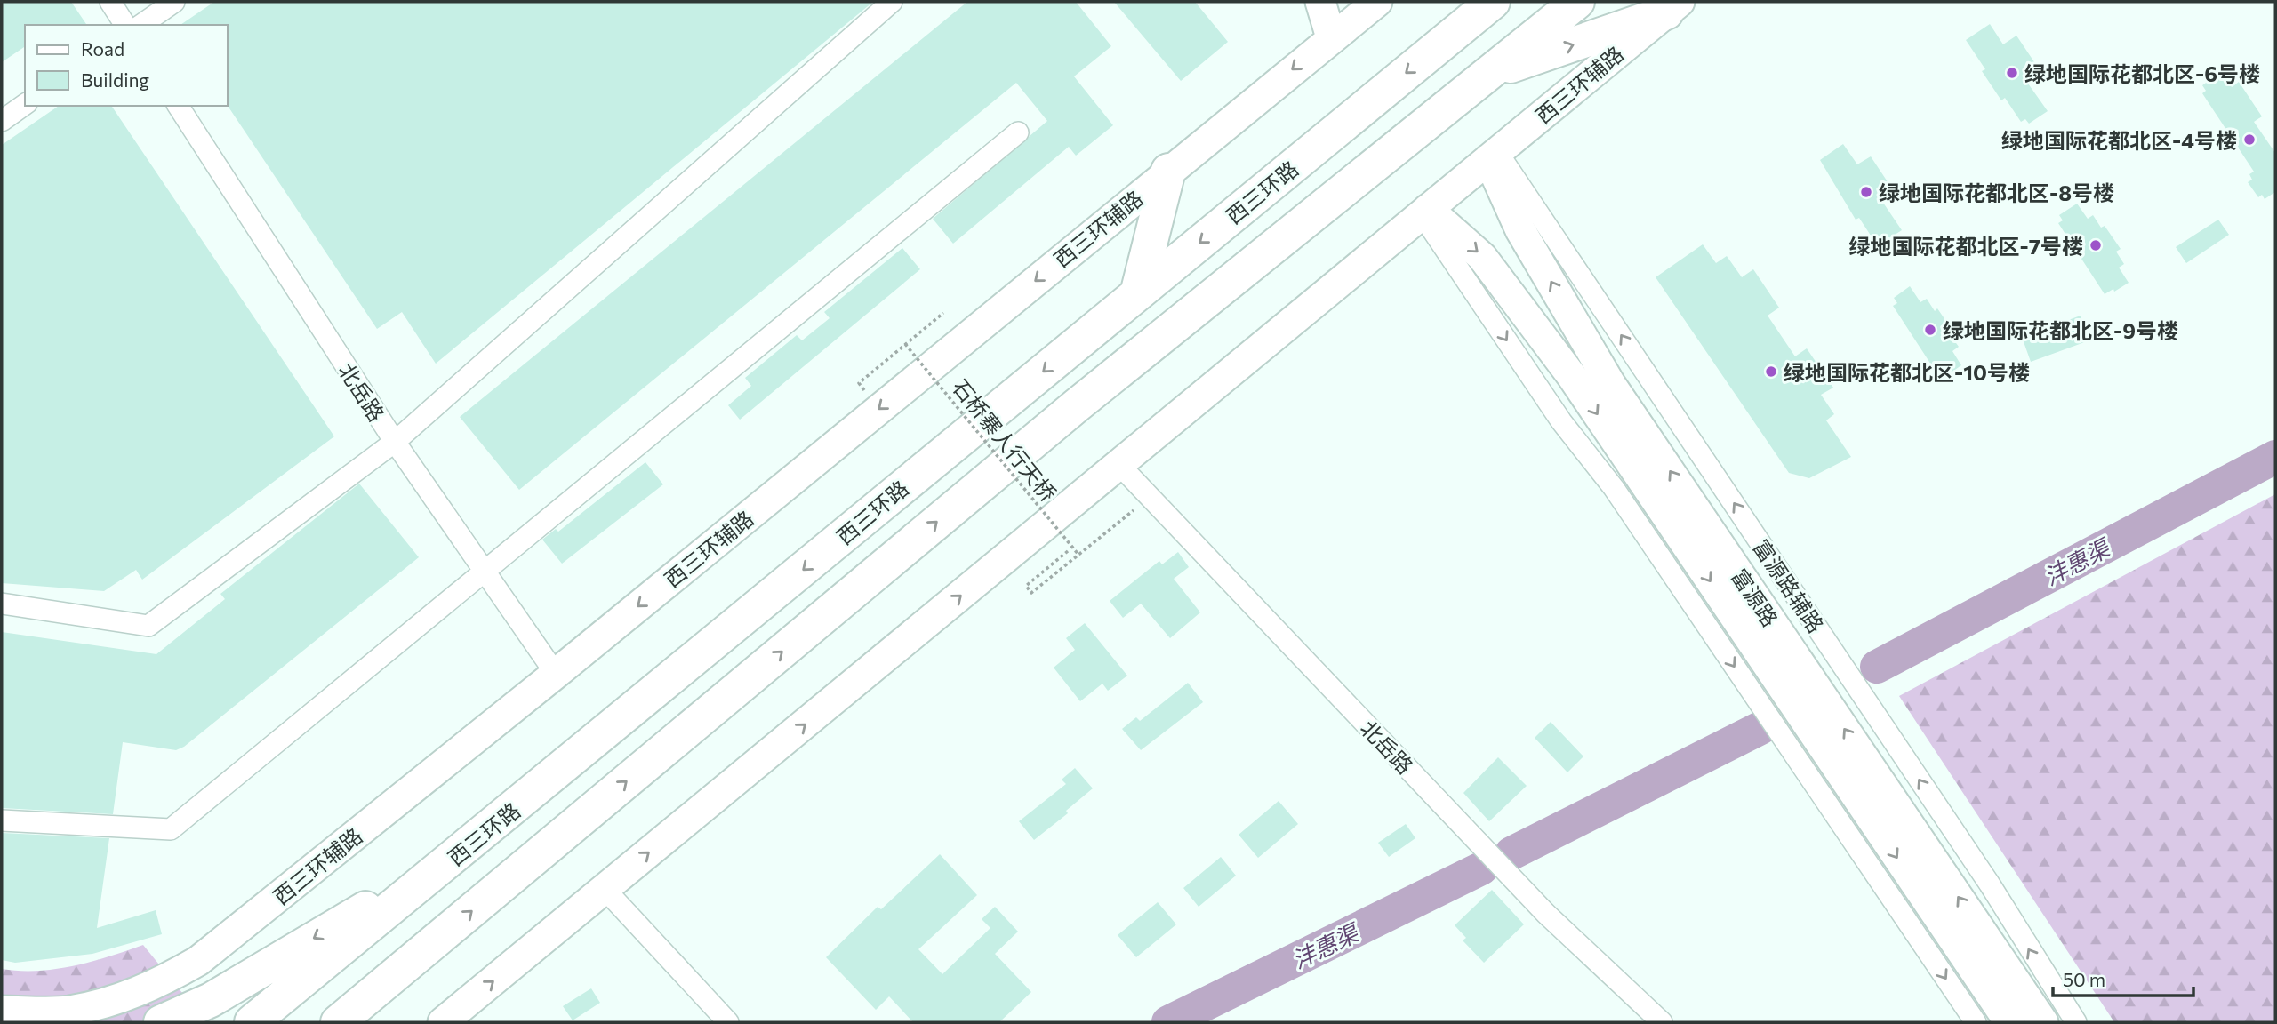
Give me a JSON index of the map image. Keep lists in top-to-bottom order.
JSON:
{
  "streets": {
    "highway": ["西三环路"],
    "main road": ["西三环辅路", "富源路"],
    "street": ["北岳路", "富源路辅路"],
    "path": ["石桥寨人行天桥"]
  },
  "crossings": [
    ["西三环辅路", "北岳路"],
    ["西三环辅路", "富源路辅路"],
    ["西三环辅路", "富源路"],
    ["富源路辅路", "富源路"]
  ],
  "water": ["沣惠渠"],
  "places": [
    "绿地国际花都北区-6号楼",
    "绿地国际花都北区-4号楼",
    "绿地国际花都北区-8号楼",
    "绿地国际花都北区-7号楼",
    "绿地国际花都北区-9号楼",
    "绿地国际花都北区-10号楼"
  ],
  "legend": ["Road", "Building"],
  "scale_bar": "50 m"
}
